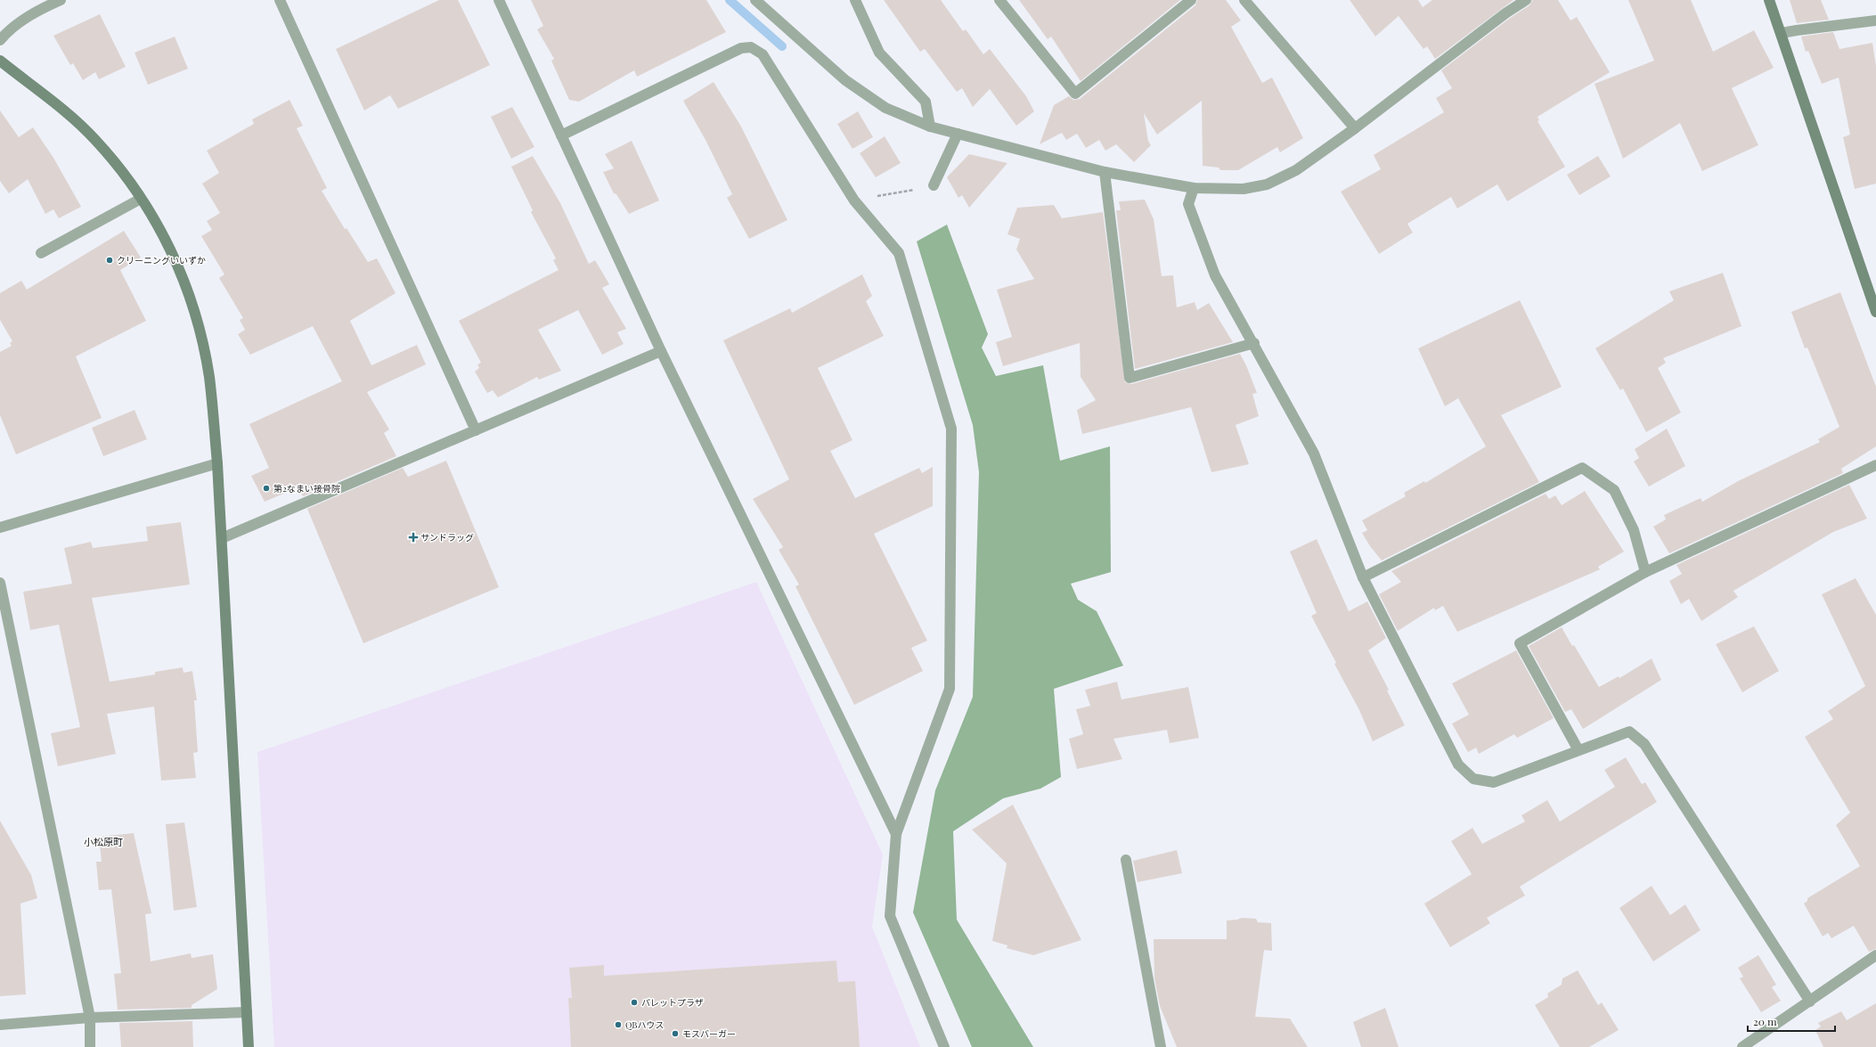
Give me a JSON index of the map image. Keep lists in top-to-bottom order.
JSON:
{
  "districts": ["小松原町"],
  "places": {
    "other": [
      "クリーニングいいずか",
      "第2なまい接骨院",
      "パレットプラザ",
      "QBハウス",
      "モスバーガー"
    ],
    "health": ["サンドラッグ"]
  },
  "scale_bar": "20 m"
}
